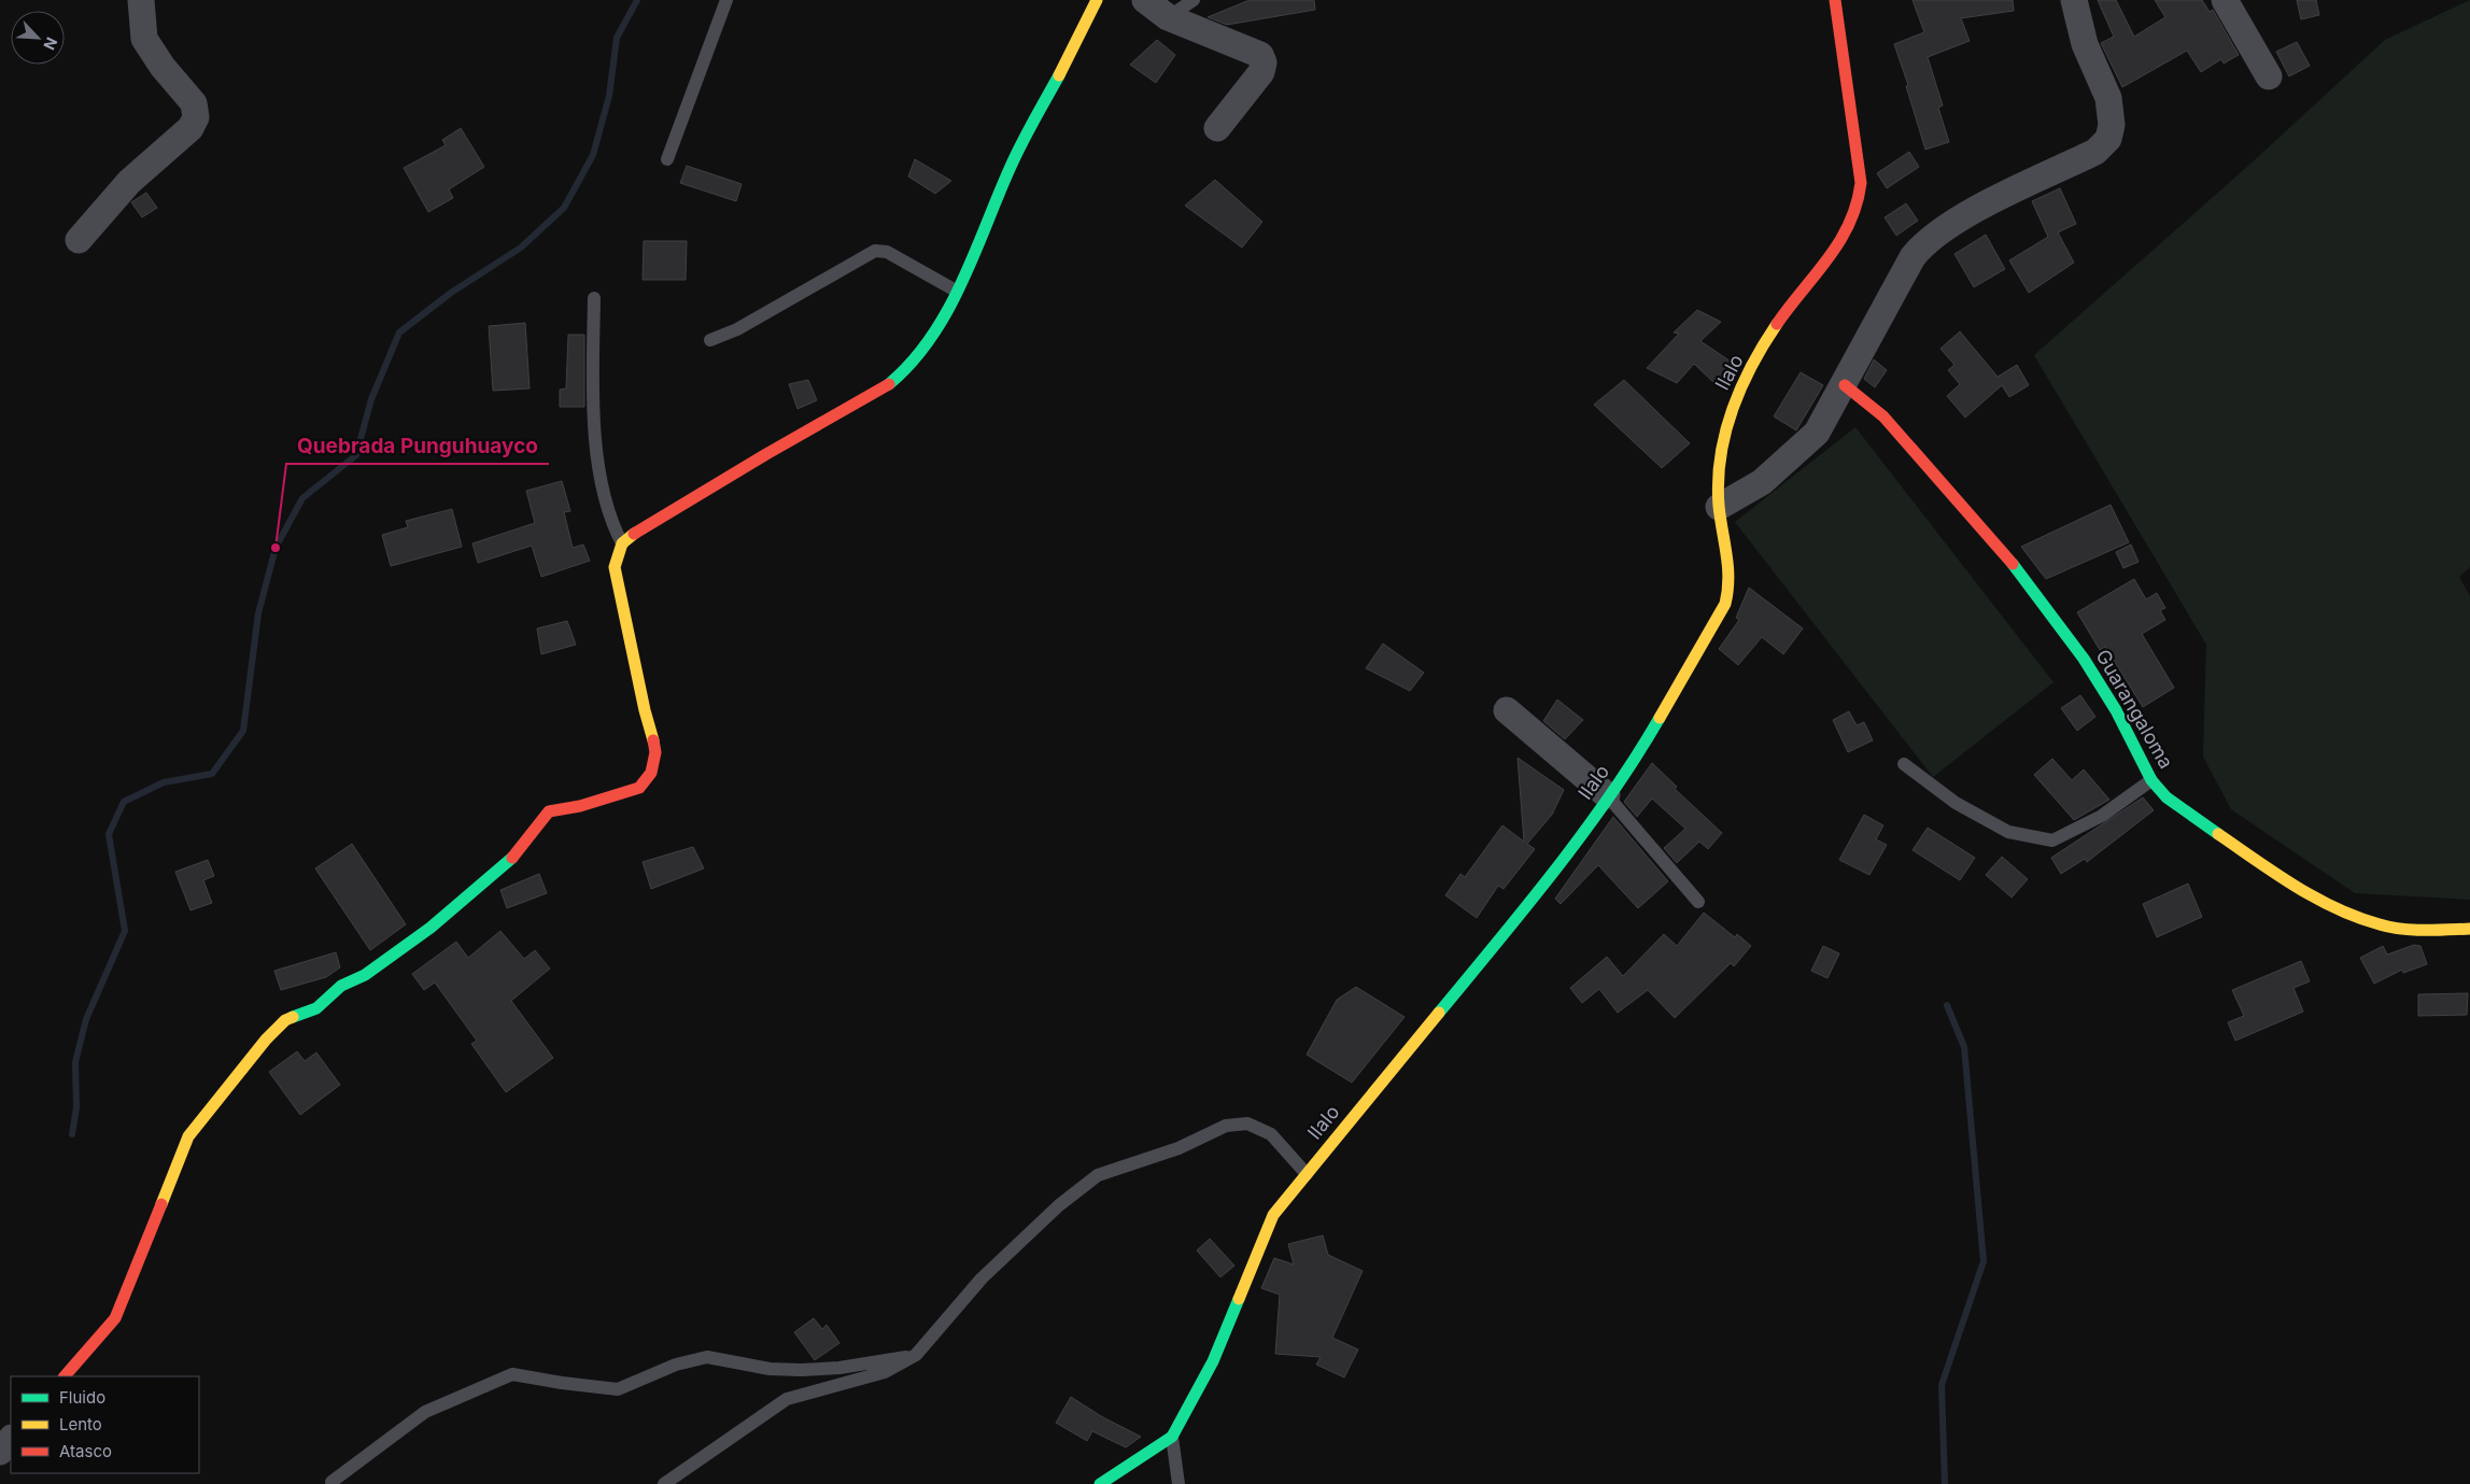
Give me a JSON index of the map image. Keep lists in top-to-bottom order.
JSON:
{
  "streets": {
    "street": ["Ilalo", "Guarangaloma"]
  },
  "places": ["Quebrada Punguhuayco"],
  "legend": ["Fluido", "Lento", "Atasco"],
  "north": "bottom right"
}
